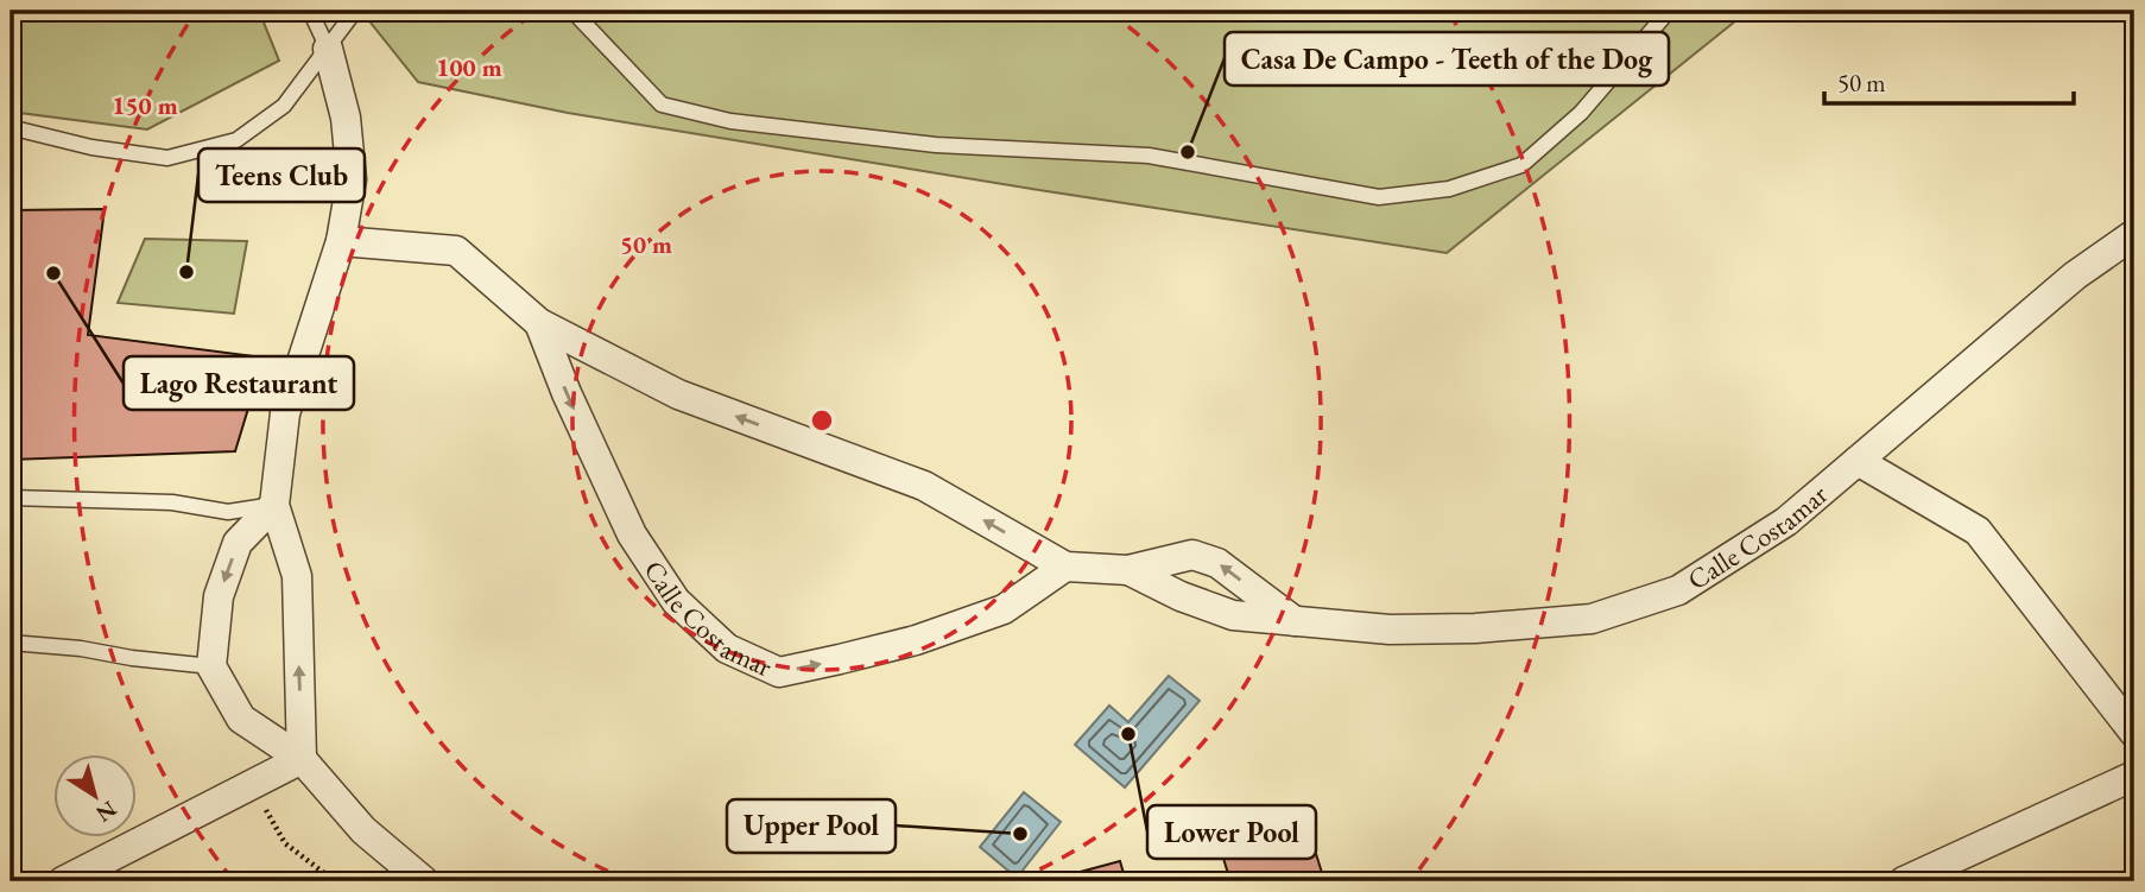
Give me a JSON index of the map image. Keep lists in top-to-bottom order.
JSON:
{
  "streets": {
    "street": ["Calle Costamar"]
  },
  "places": [
    "Casa De Campo - Teeth of the Dog",
    "Teens Club",
    "Lago Restaurant",
    "Lower Pool",
    "Upper Pool"
  ],
  "scale_bar": "50 m",
  "north": "bottom right",
  "rings": ["100 m", "150 m", "50 m"]
}
